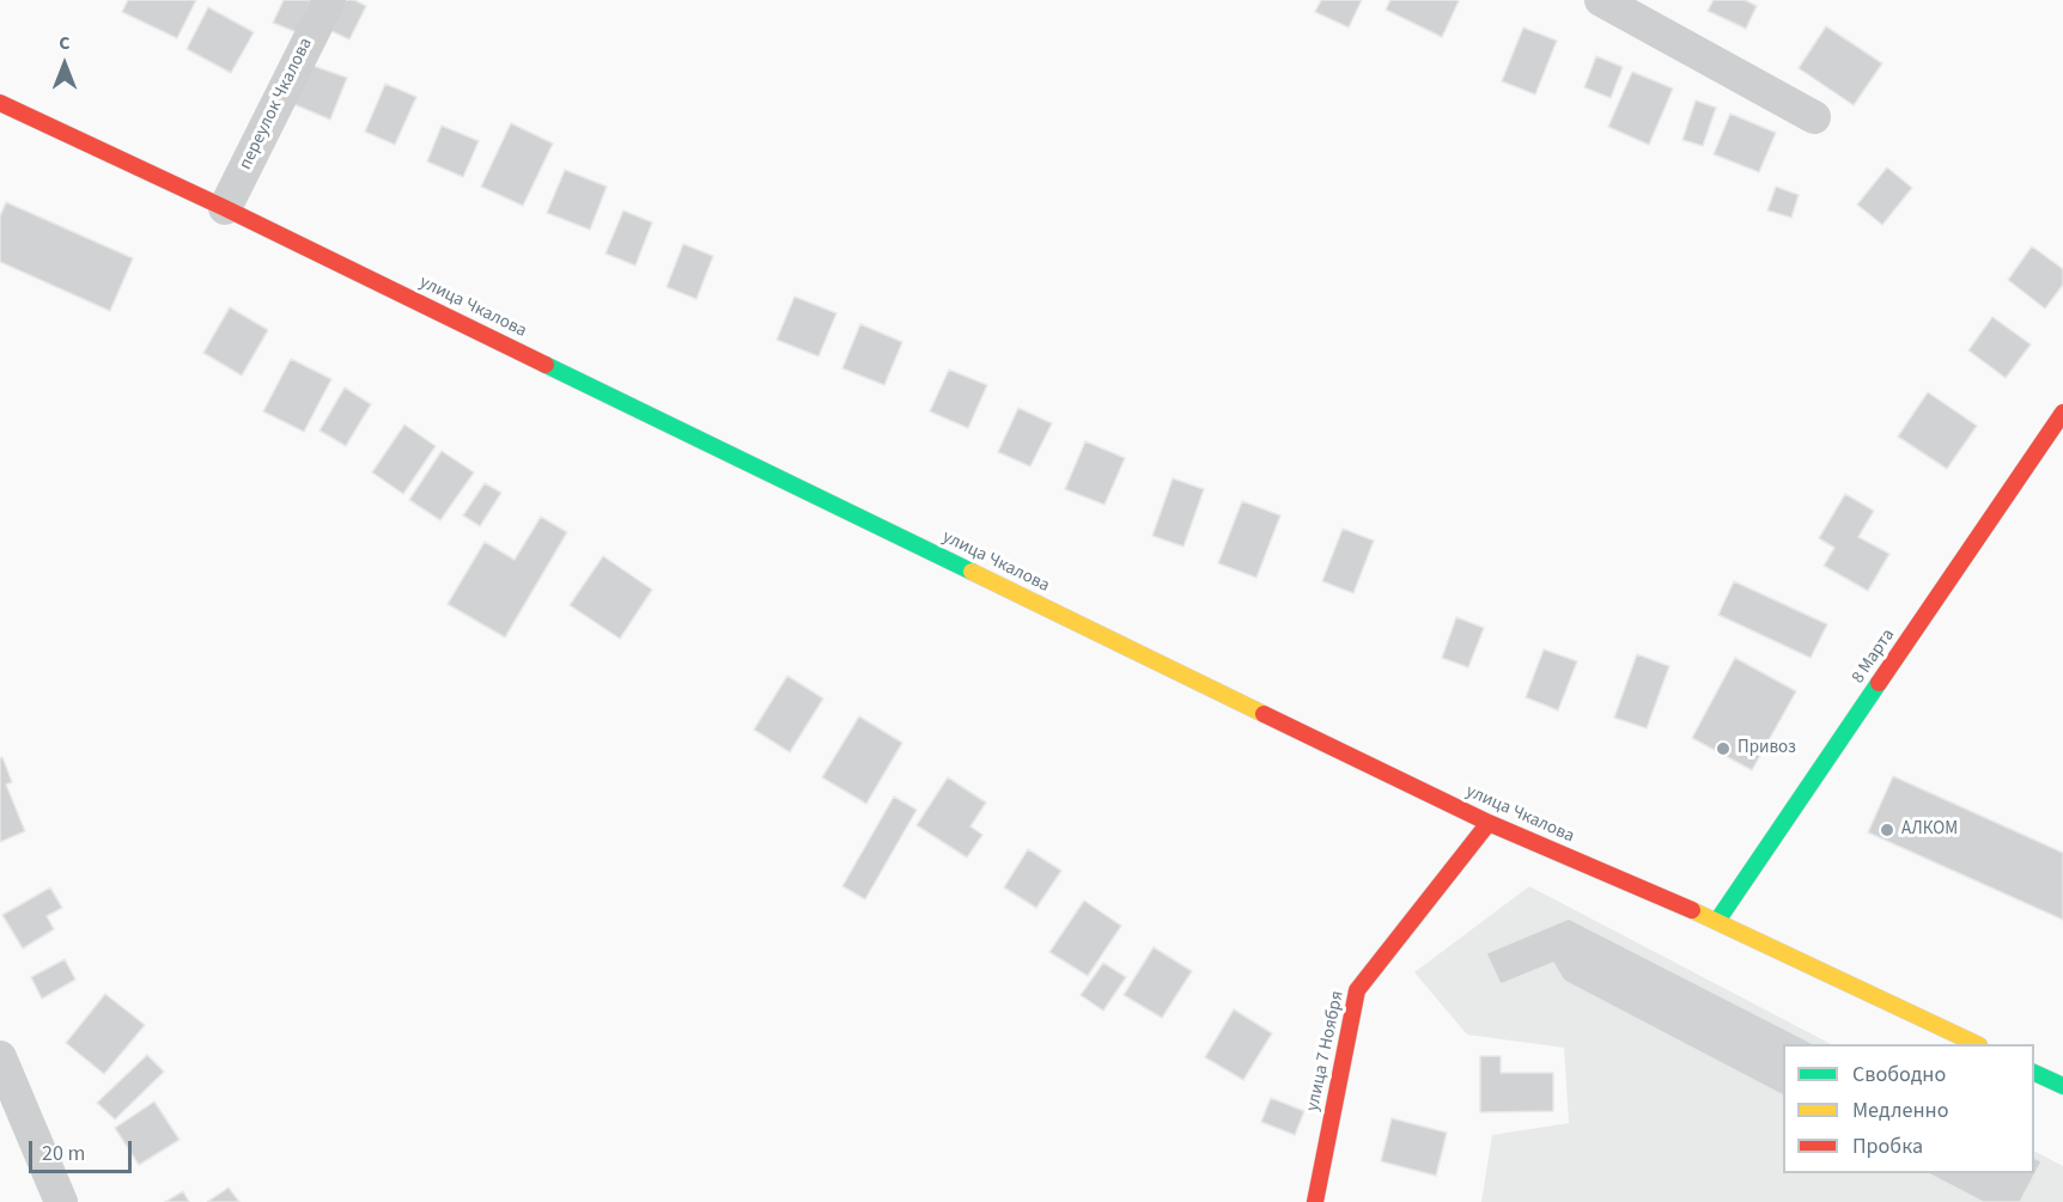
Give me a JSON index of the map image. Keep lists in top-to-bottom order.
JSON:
{
  "streets": {
    "street": [
      "переулок Чкалова",
      "улица Чкалова",
      "8 Марта",
      "улица 7 Ноября"
    ]
  },
  "crossings": [
    ["переулок Чкалова", "улица Чкалова"],
    ["улица Чкалова", "8 Марта"],
    ["улица Чкалова", "улица 7 Ноября"]
  ],
  "places": ["Привоз", "АЛКОМ"],
  "legend": ["Свободно", "Медленно", "Пробка"],
  "scale_bar": "20 m",
  "north": "top"
}
